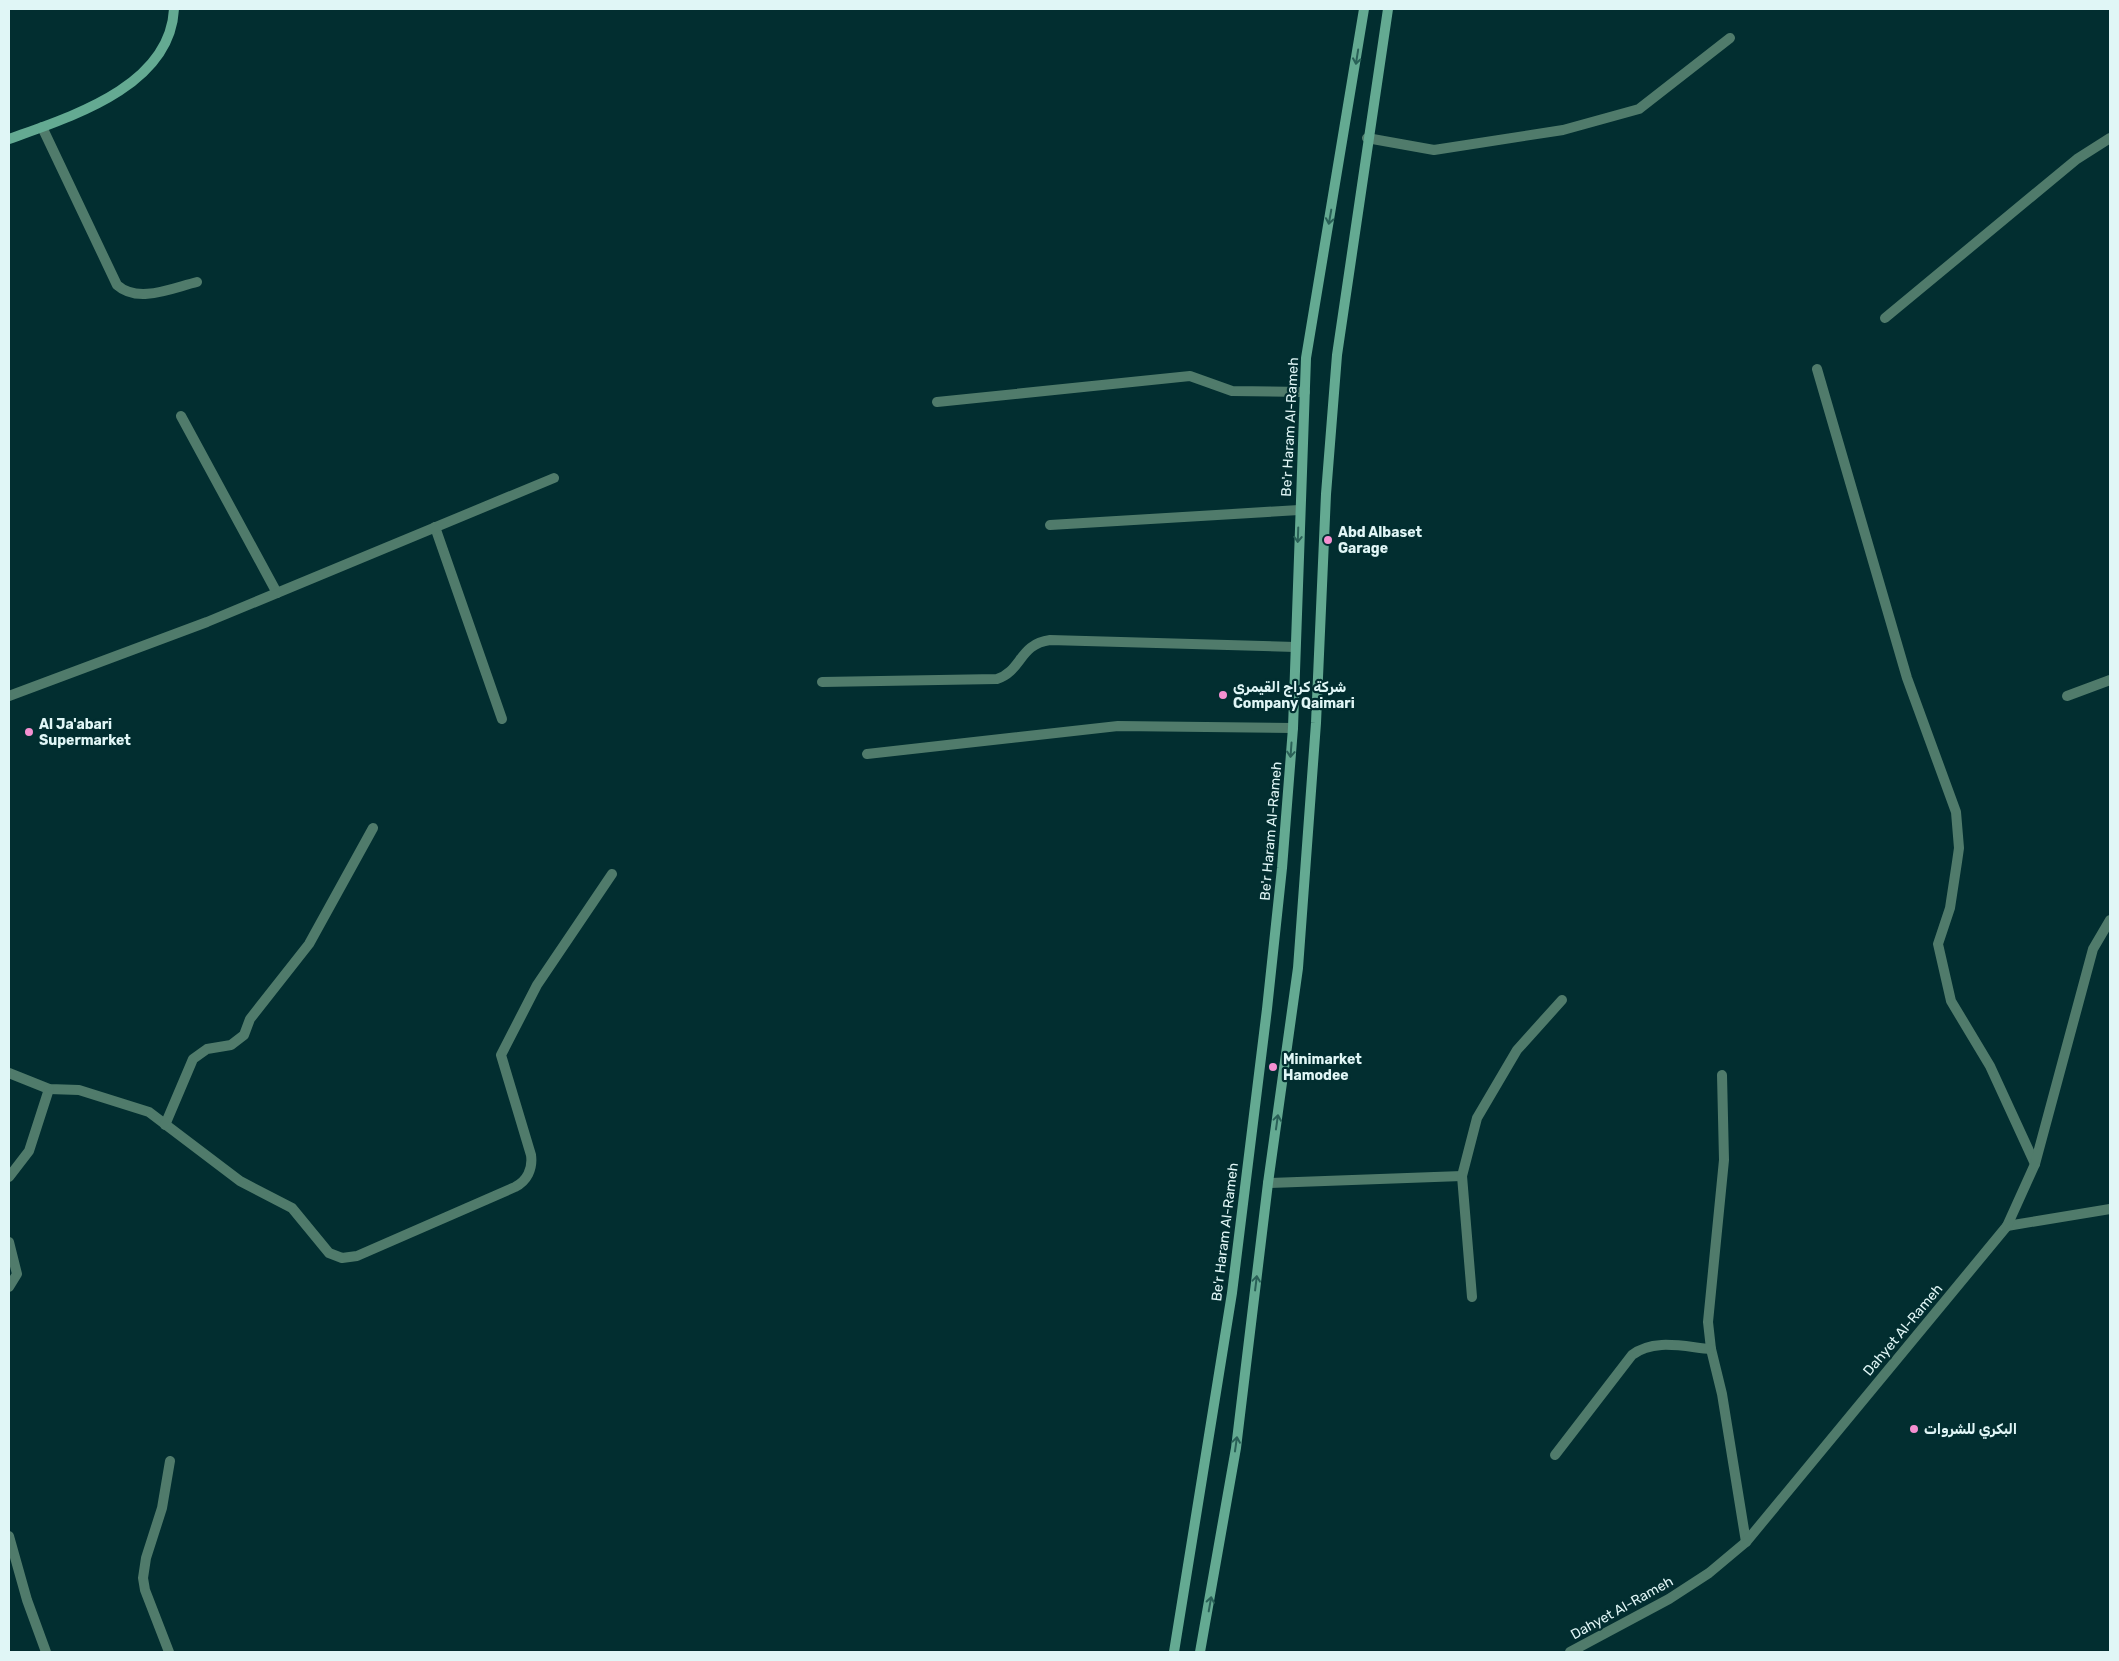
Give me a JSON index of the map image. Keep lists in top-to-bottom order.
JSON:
{
  "streets": {
    "main road": ["Be'r Haram Al-Rameh"],
    "street": ["Dahyet Al-Rameh"]
  },
  "places": [
    "Abd Albaset Garage",
    "شركة كراج القيمري Company Qaimari",
    "Al Ja'abari Supermarket",
    "Minimarket Hamodee",
    "البكري للشروات"
  ]
}
